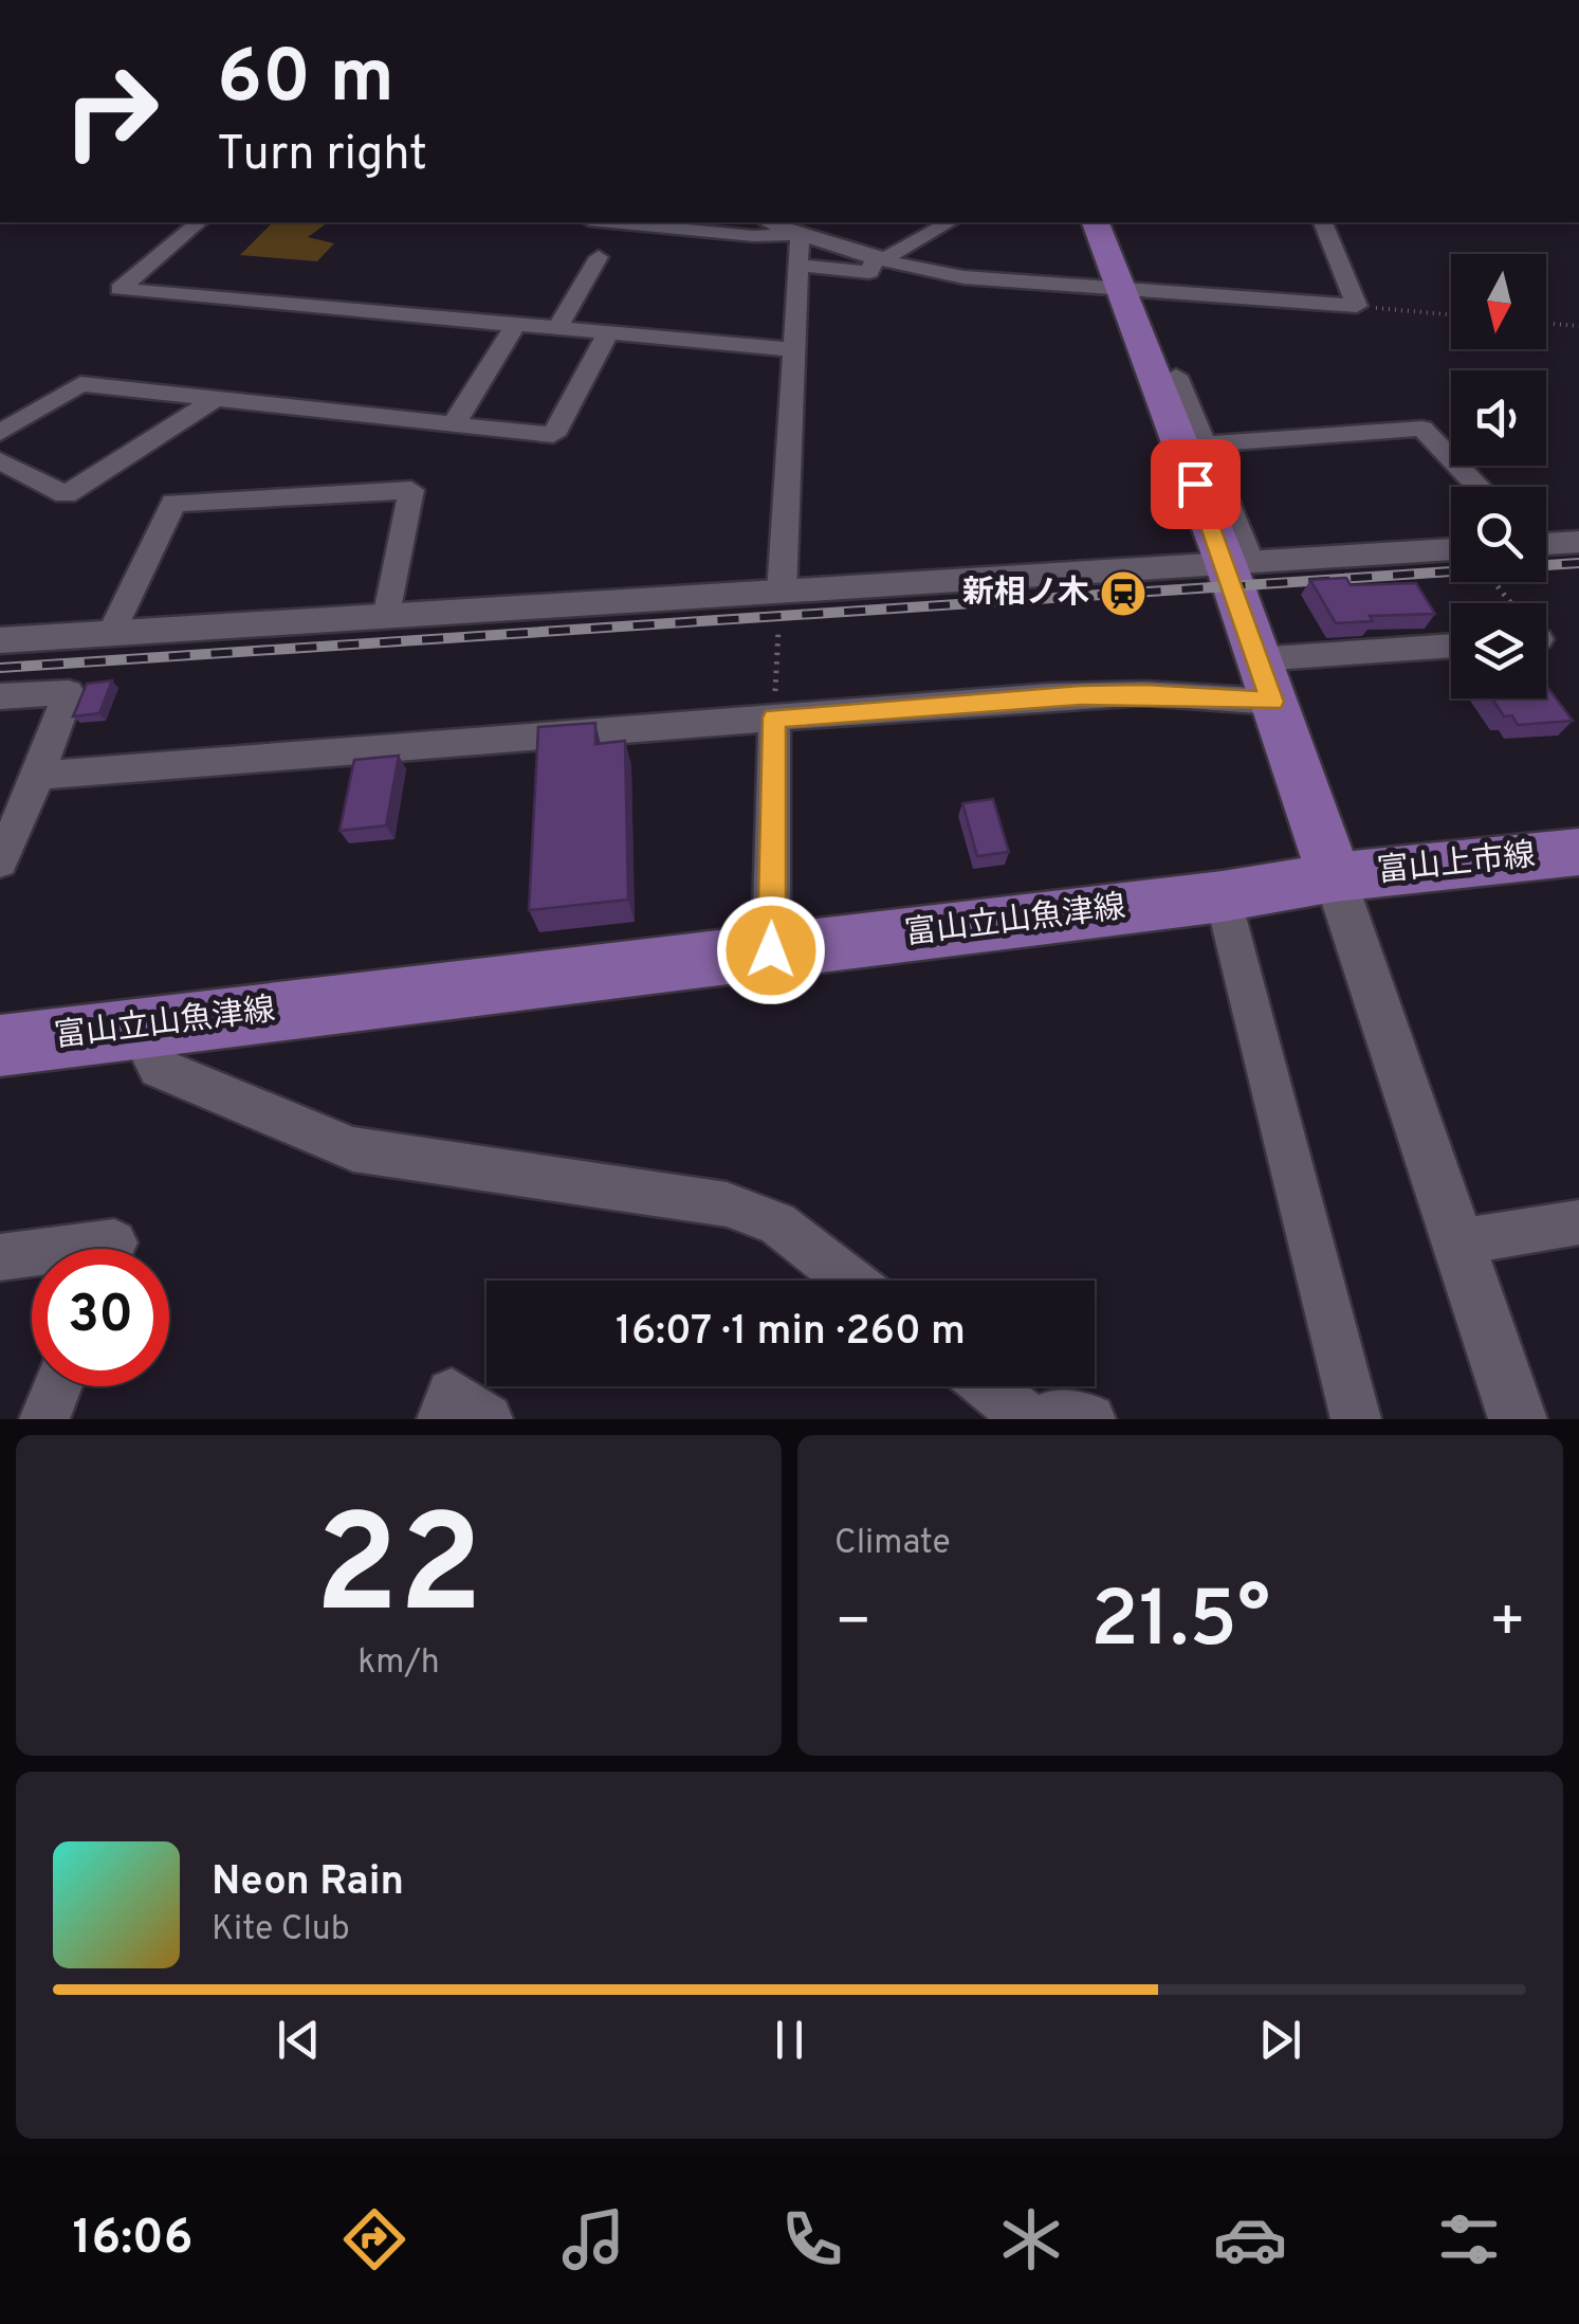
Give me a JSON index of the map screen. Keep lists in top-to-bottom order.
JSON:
{
  "streets": {
    "main road": ["富山上市線", "富山立山魚津線"]
  },
  "crossings": [
    ["富山上市線", "富山立山魚津線"]
  ],
  "places": {
    "station": ["新相ノ木"]
  },
  "north": "bottom",
  "page": {
    "turn": ["60 m", "Turn right"],
    "limit": "30",
    "trip": "16:07 · 1 min · 260 m",
    "tile": [
      ["22", "km/h"],
      "Climate"
    ],
    "heat": ["−", "21.5°", "+"],
    "song": ["Neon Rain", "Kite Club"],
    "tabs": "16:06"
  }
}
